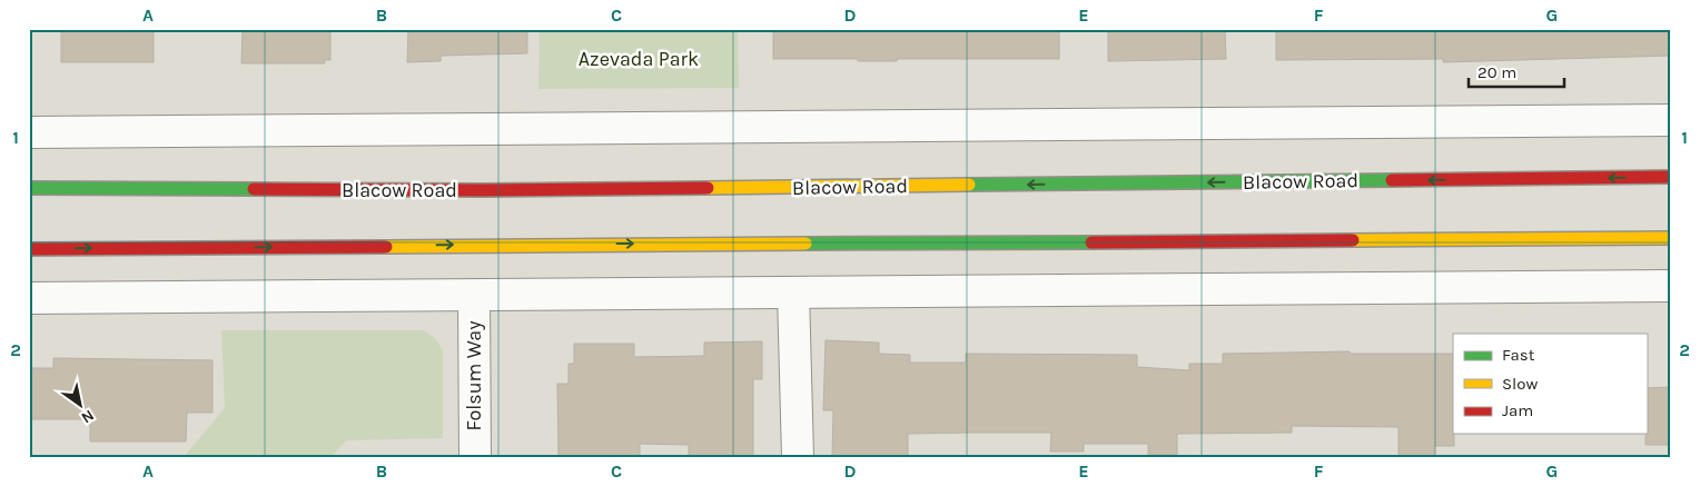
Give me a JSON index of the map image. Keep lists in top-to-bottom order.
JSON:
{
  "streets": {
    "main road": ["Blacow Road"],
    "street": ["Folsum Way"]
  },
  "parks": ["Azevada Park"],
  "legend": ["Fast", "Slow", "Jam"],
  "scale_bar": "20 m",
  "north": "bottom right",
  "grid": {
    "columns": [
      "A",
      "B",
      "C",
      "D",
      "E",
      "F",
      "G"
    ],
    "rows": ["1", "2"]
  }
}
